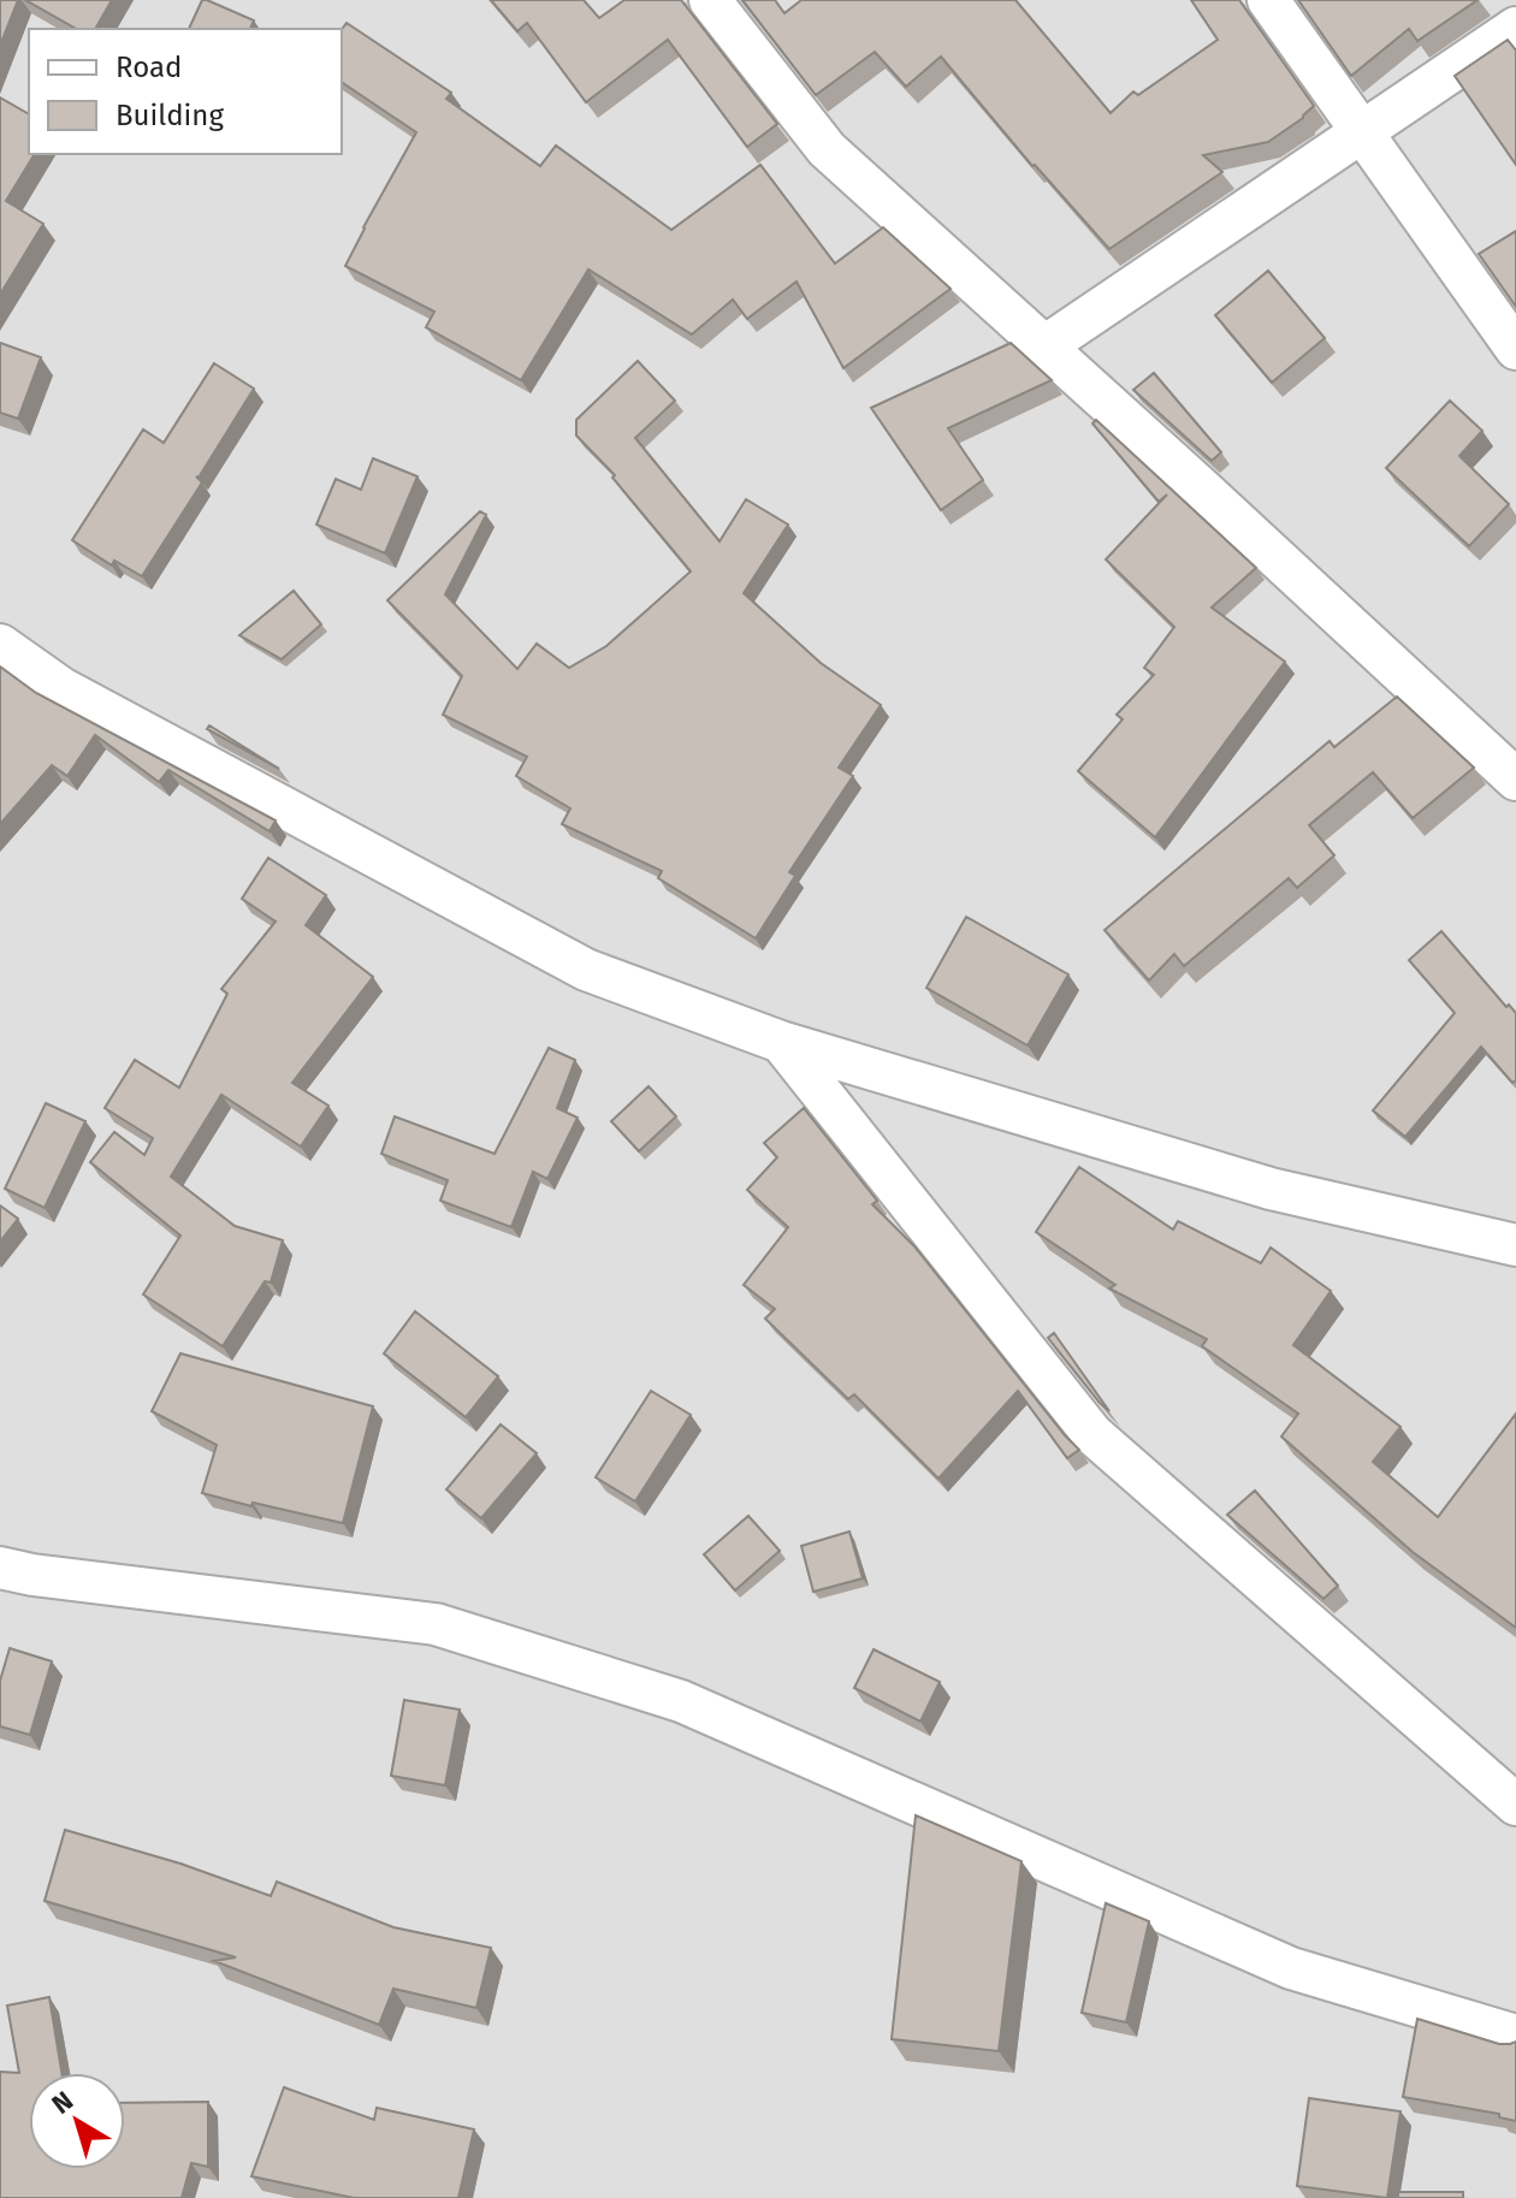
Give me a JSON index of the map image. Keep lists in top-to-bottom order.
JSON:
{
  "legend": ["Road", "Building"],
  "north": "top left"
}
